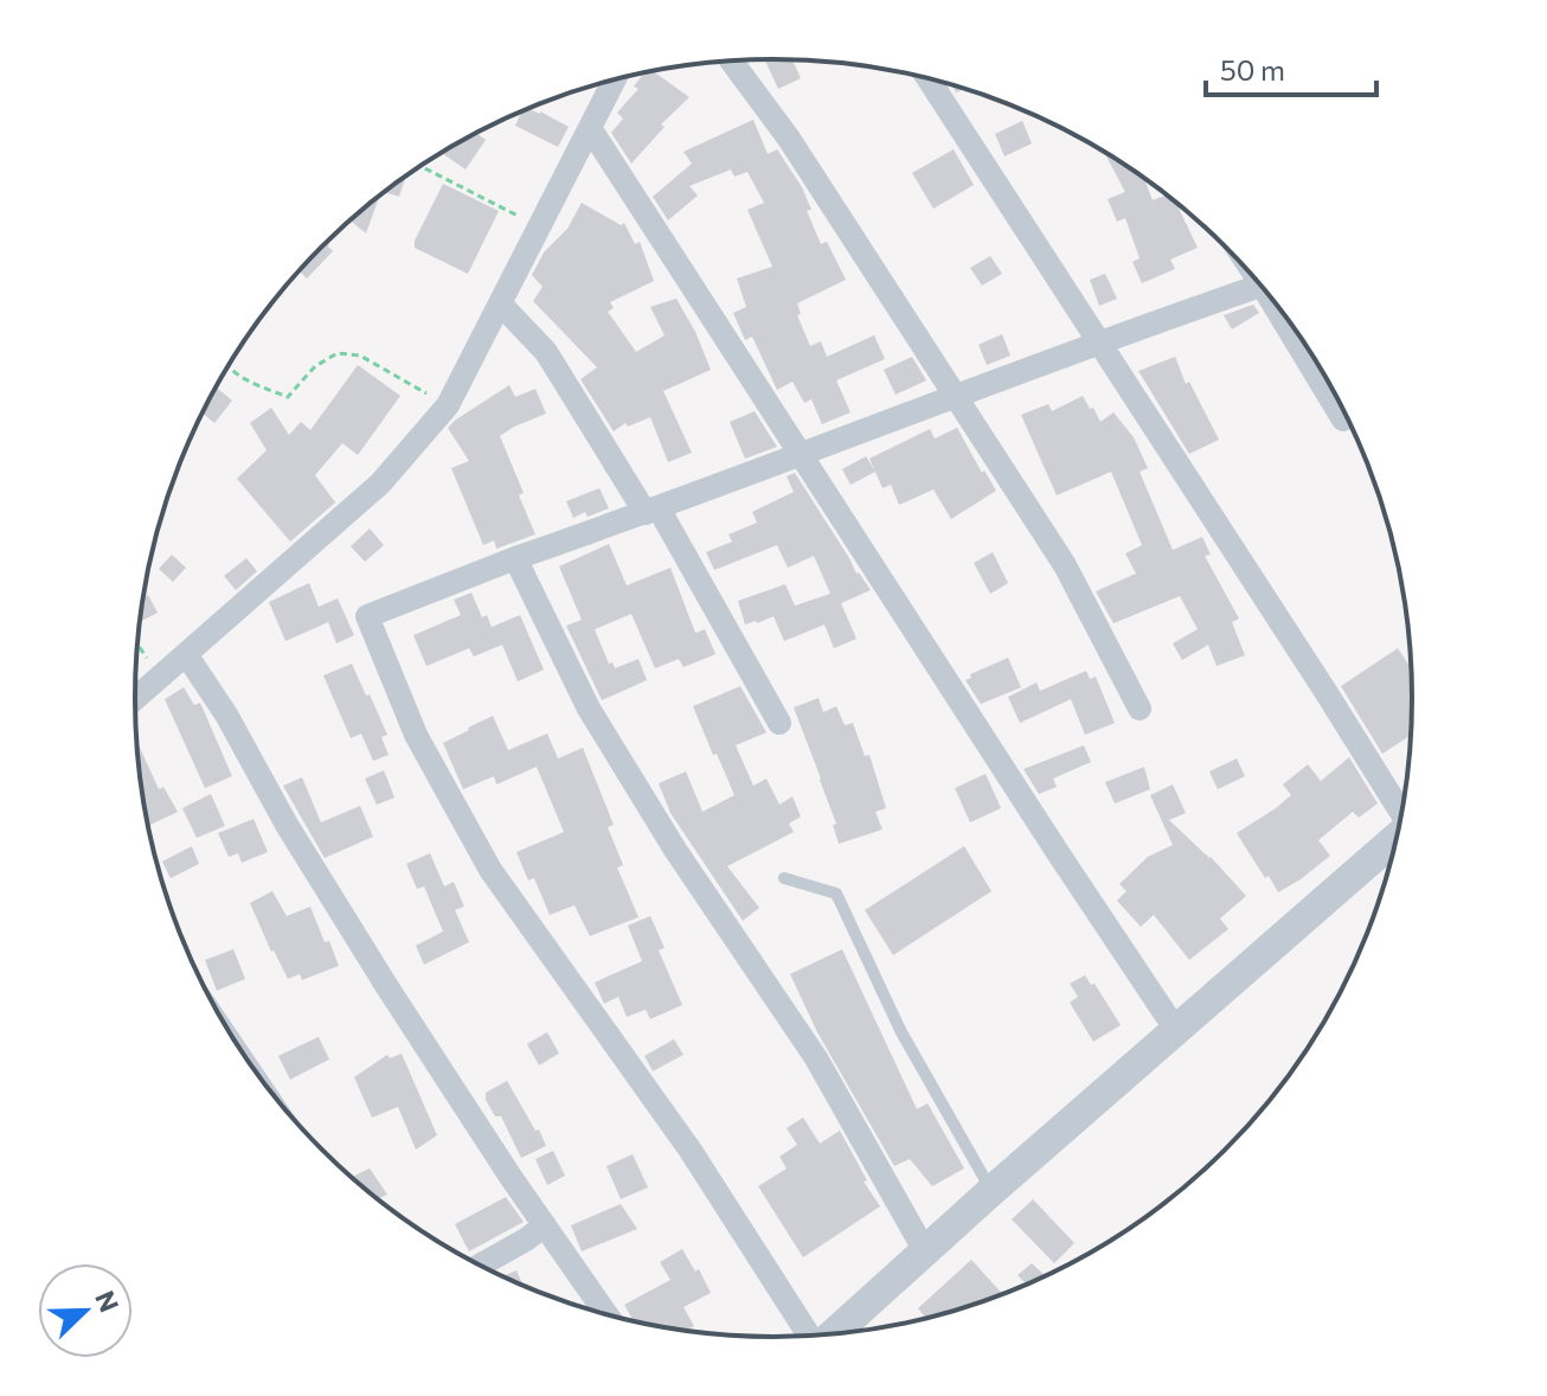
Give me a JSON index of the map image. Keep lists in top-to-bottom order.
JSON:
{
  "scale_bar": "50 m",
  "north": "top right"
}
